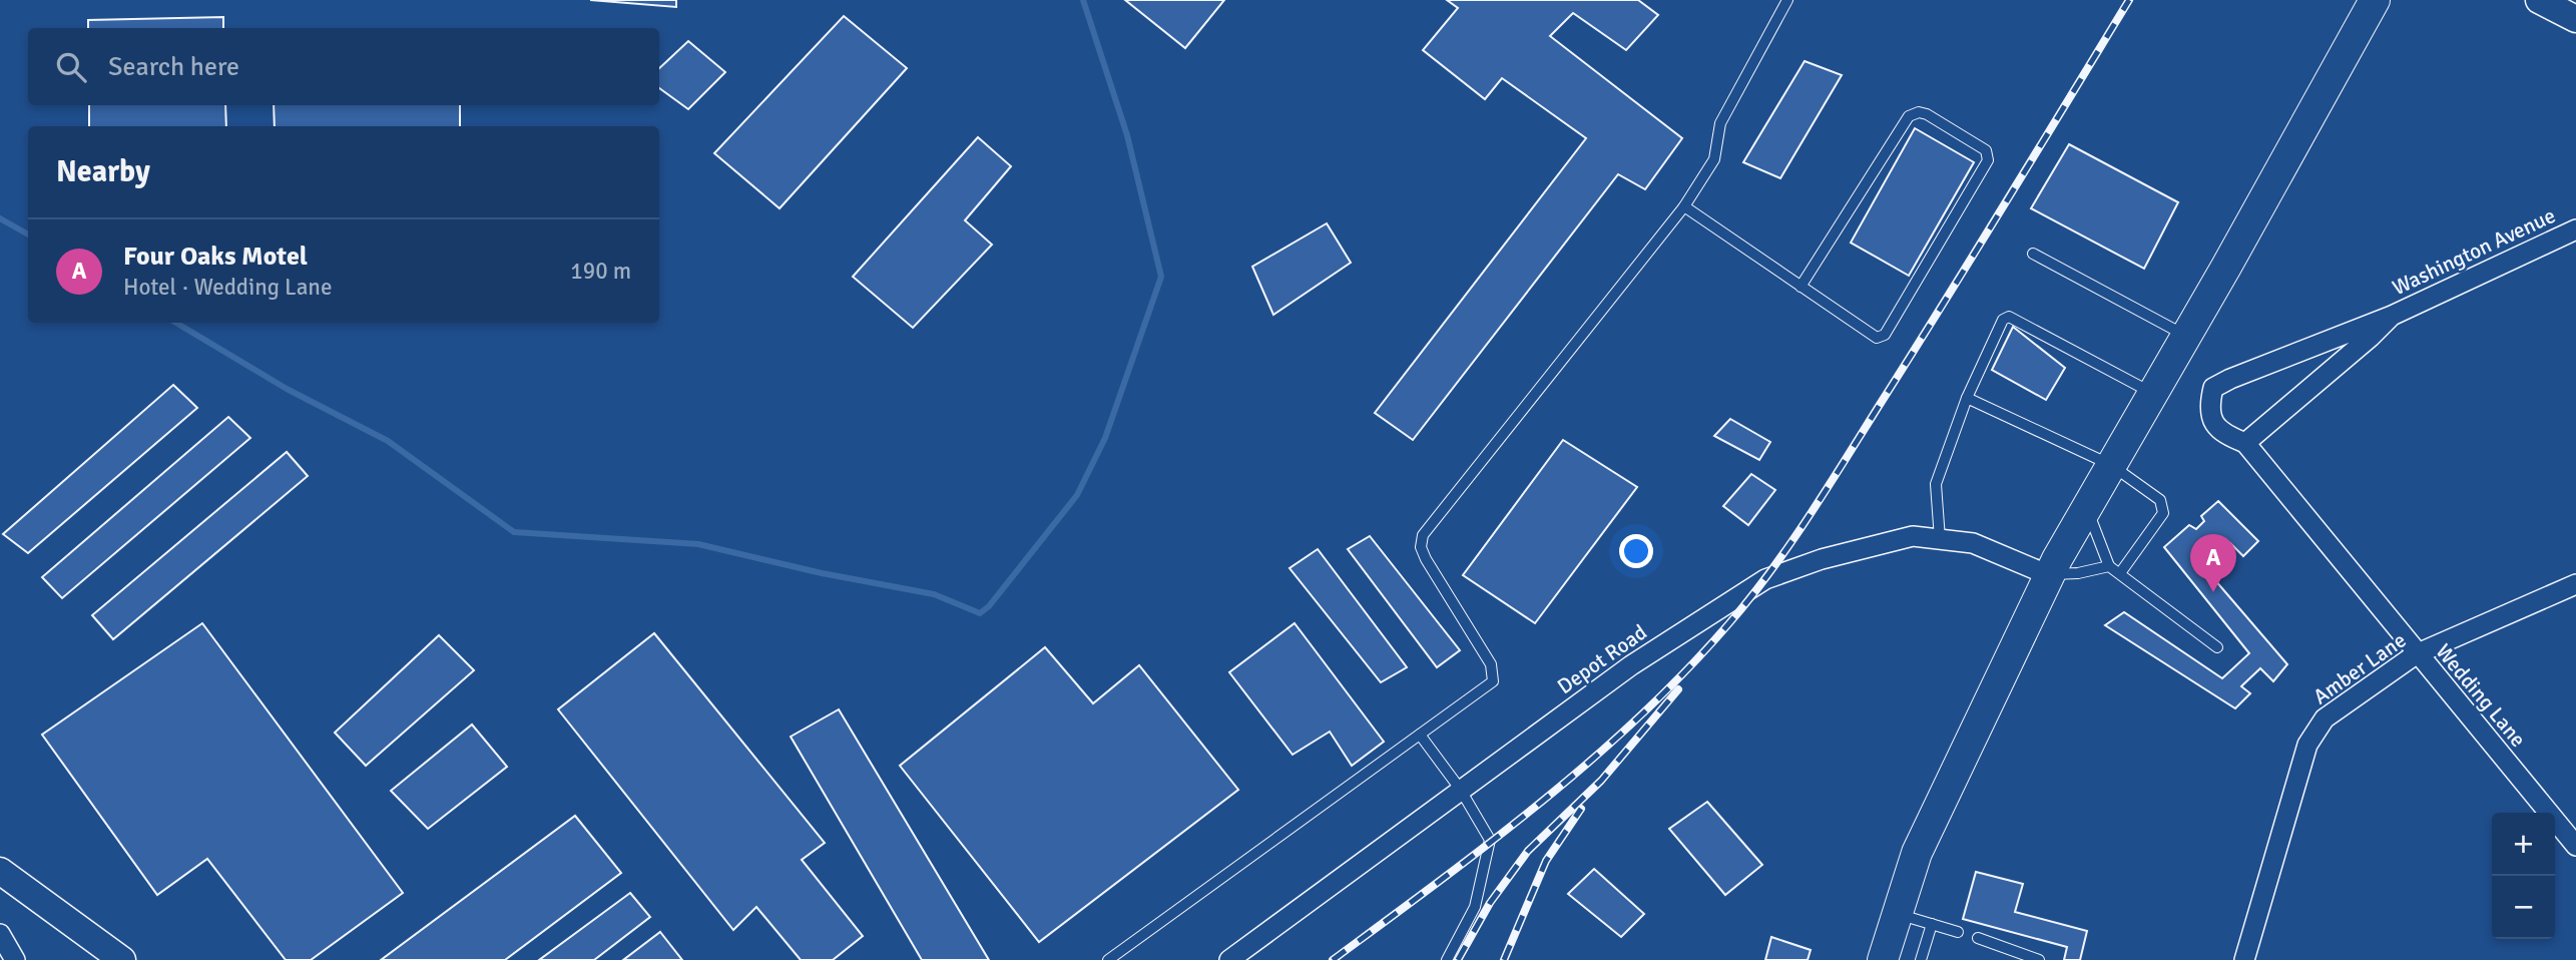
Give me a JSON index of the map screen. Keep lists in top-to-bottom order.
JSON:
{
  "streets": {
    "street": [
      "Washington Avenue",
      "Depot Road",
      "Amber Lane",
      "Wedding Lane"
    ]
  },
  "crossings": [
    ["Washington Avenue", "Wedding Lane"],
    ["Amber Lane", "Wedding Lane"]
  ],
  "page": {
    "search": "Search here",
    "heading": "Nearby",
    "list": [
      {
        "mark": "A",
        "name": "Four Oaks Motel",
        "note": "Hotel · Wedding Lane",
        "value": "190 m"
      }
    ],
    "pins": "A",
    "map_buttons": ["+", "−"]
  }
}
